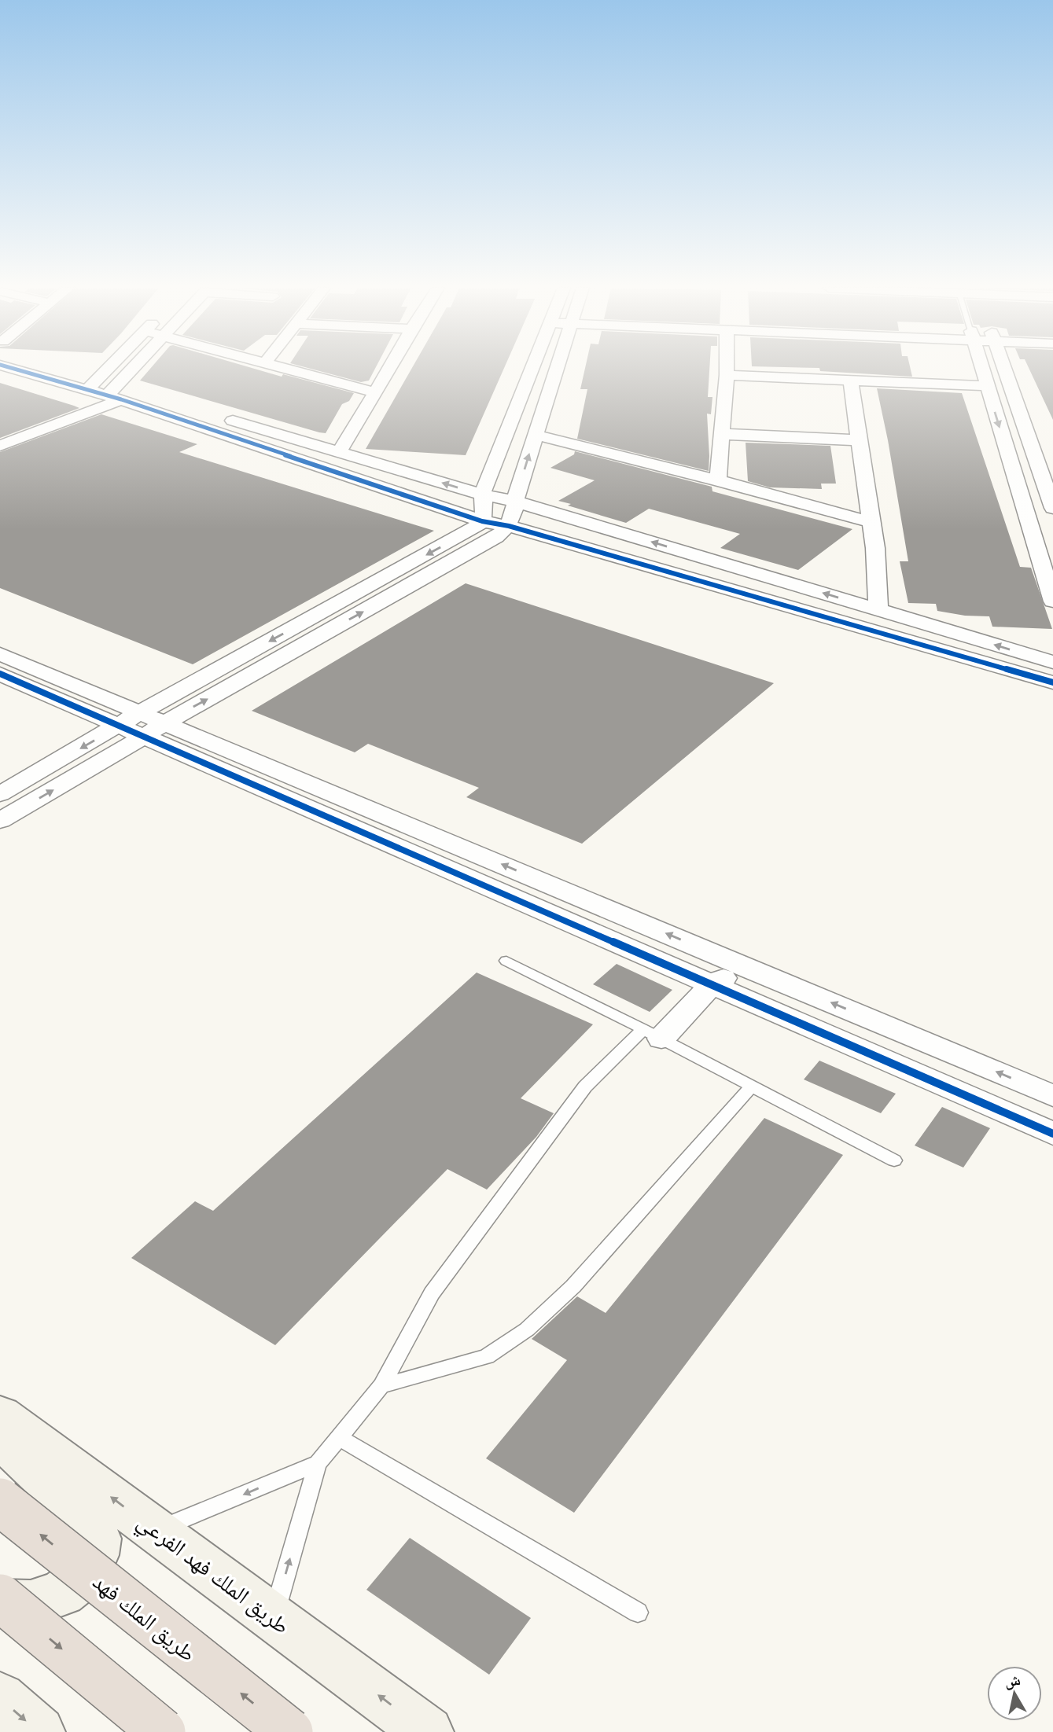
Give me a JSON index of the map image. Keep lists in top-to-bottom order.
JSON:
{
  "streets": {
    "highway": ["طريق الملك فهد"],
    "main road": ["طريق الملك فهد الفرعي"]
  },
  "one_way": ["طريق الملك فهد الفرعي"],
  "north": "top"
}
